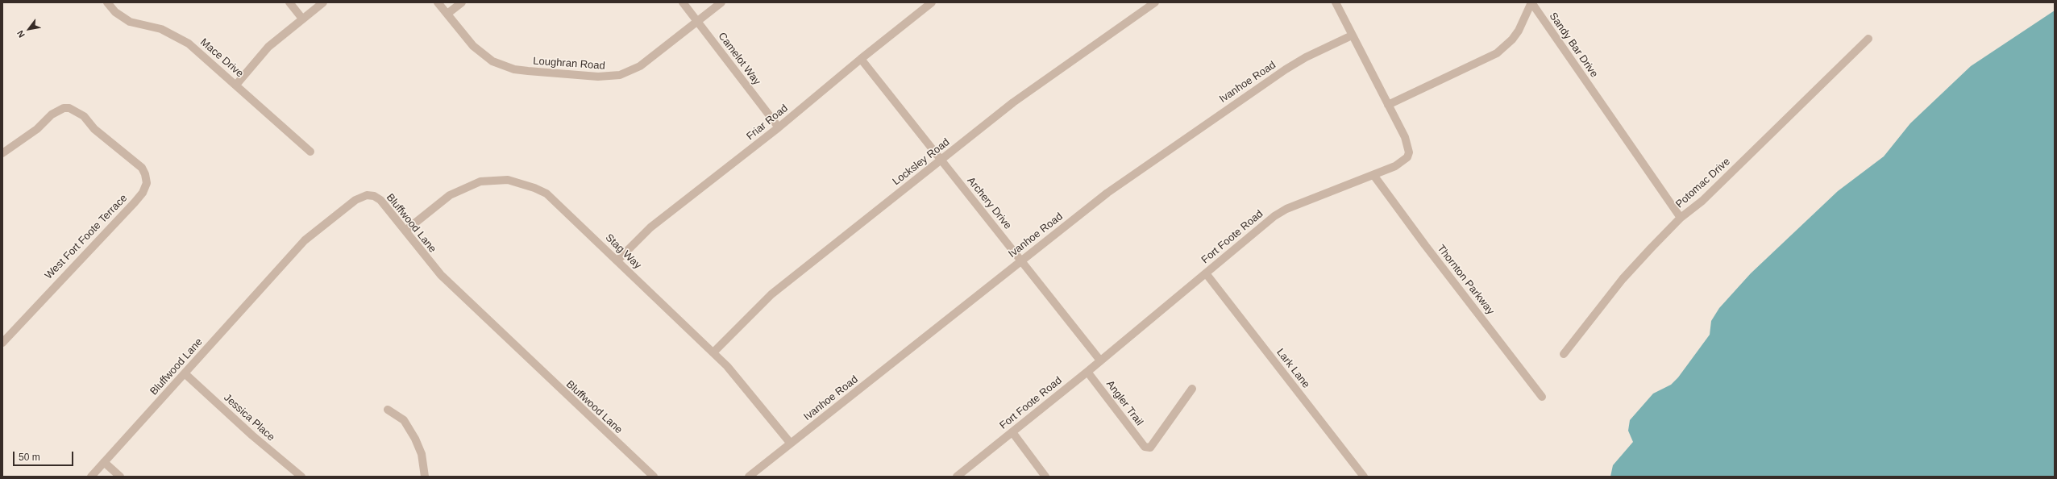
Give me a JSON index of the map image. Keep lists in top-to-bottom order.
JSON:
{
  "streets": {
    "street": [
      "Sandy Bar Drive",
      "Mace Drive",
      "Camelot Way",
      "Loughran Road",
      "Ivanhoe Road",
      "Friar Road",
      "Locksley Road",
      "Potomac Drive",
      "Archery Drive",
      "Bluffwood Lane",
      "West Fort Foote Terrace",
      "Fort Foote Road",
      "Stag Way",
      "Thornton Parkway",
      "Lark Lane",
      "Angler Trail",
      "Jessica Place"
    ]
  },
  "crossings": [
    ["Sandy Bar Drive", "Potomac Drive"],
    ["Sandy Bar Drive", "Fort Foote Road"],
    ["Camelot Way", "Loughran Road"],
    ["Camelot Way", "Friar Road"],
    ["Ivanhoe Road", "Archery Drive"],
    ["Ivanhoe Road", "Fort Foote Road"],
    ["Ivanhoe Road", "Stag Way"],
    ["Friar Road", "Archery Drive"],
    ["Friar Road", "Stag Way"],
    ["Locksley Road", "Archery Drive"],
    ["Locksley Road", "Stag Way"],
    ["Archery Drive", "Fort Foote Road"],
    ["Bluffwood Lane", "Stag Way"],
    ["Bluffwood Lane", "Jessica Place"],
    ["Fort Foote Road", "Thornton Parkway"],
    ["Fort Foote Road", "Lark Lane"],
    ["Fort Foote Road", "Angler Trail"]
  ],
  "scale_bar": "50 m",
  "north": "bottom left"
}
